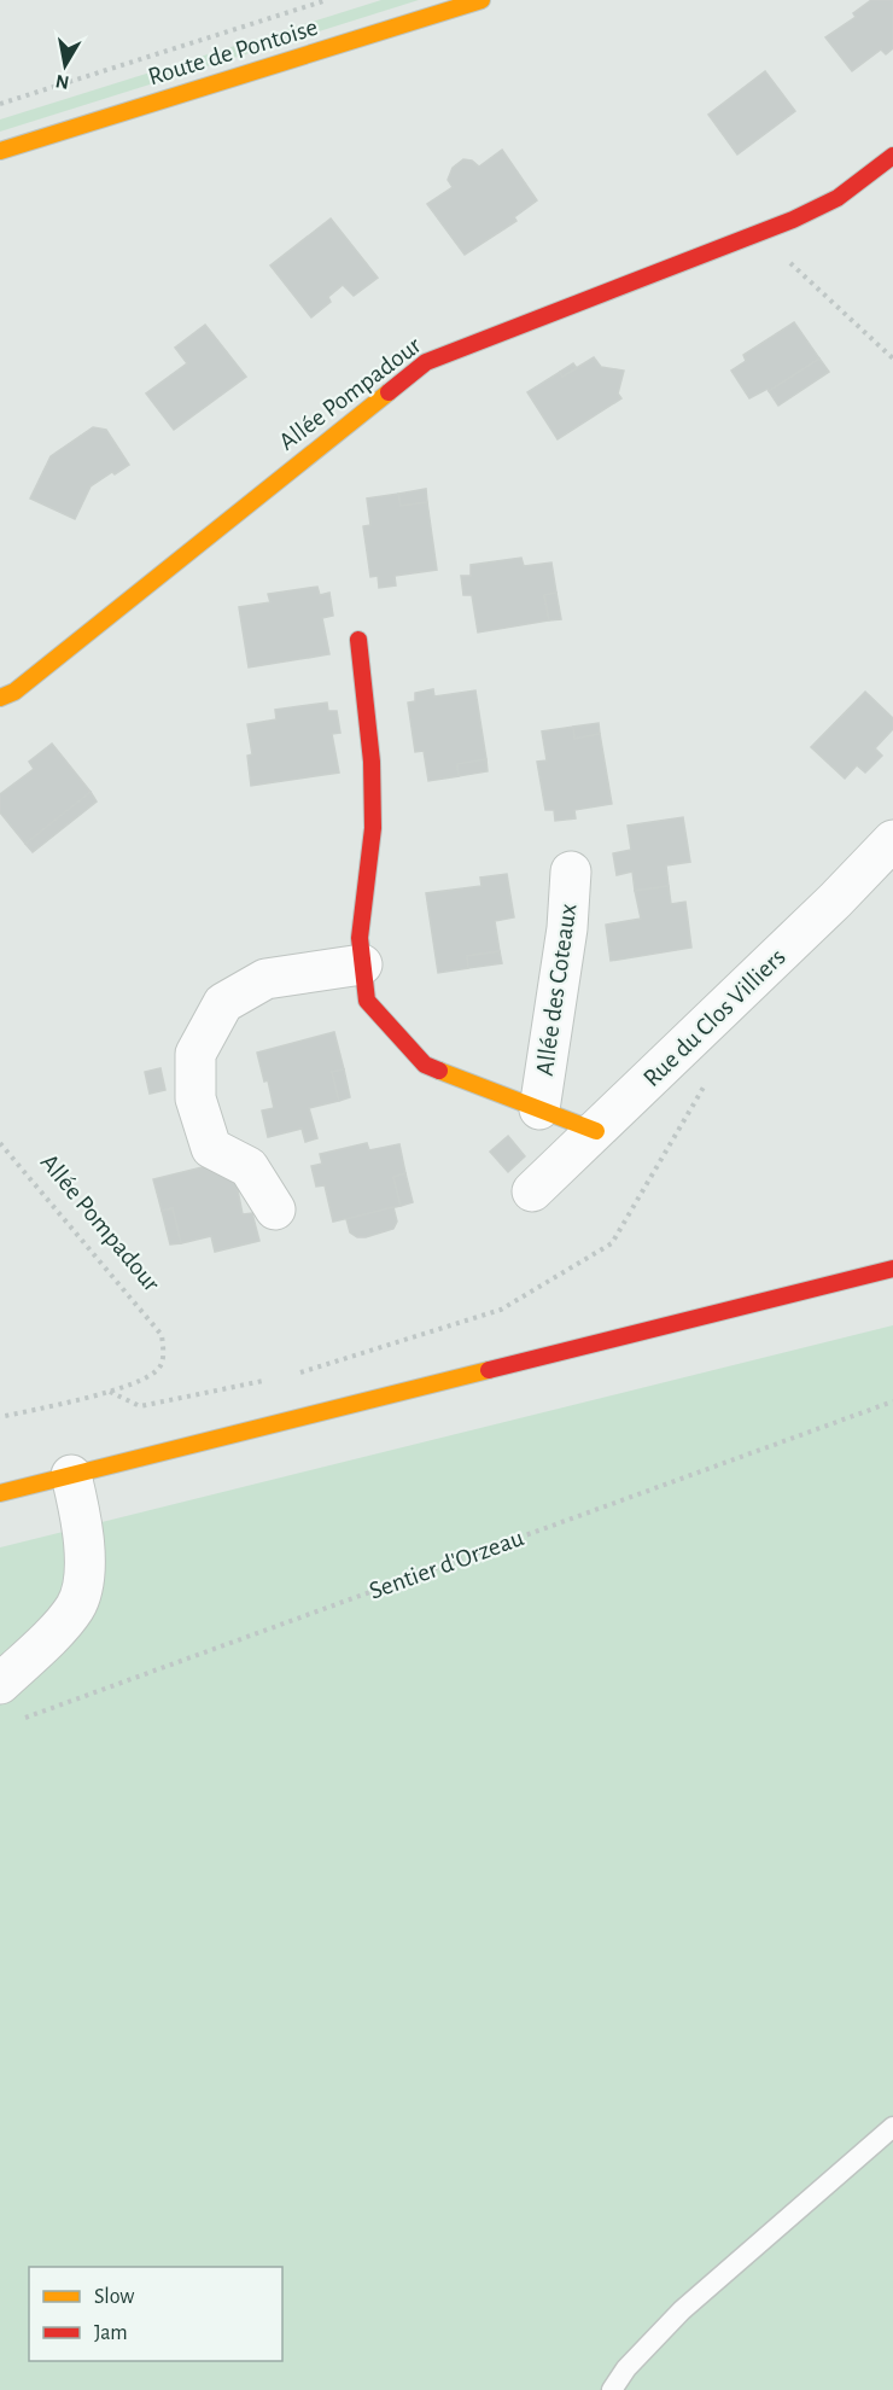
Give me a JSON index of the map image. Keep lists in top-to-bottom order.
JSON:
{
  "streets": {
    "street": [
      "Route de Pontoise",
      "Allée Pompadour",
      "Allée des Coteaux",
      "Rue du Clos Villiers"
    ],
    "path": ["Sentier d'Orzeau"]
  },
  "crossings": [
    ["Allée des Coteaux", "Rue du Clos Villiers"]
  ],
  "legend": ["Slow", "Jam"],
  "north": "bottom"
}
